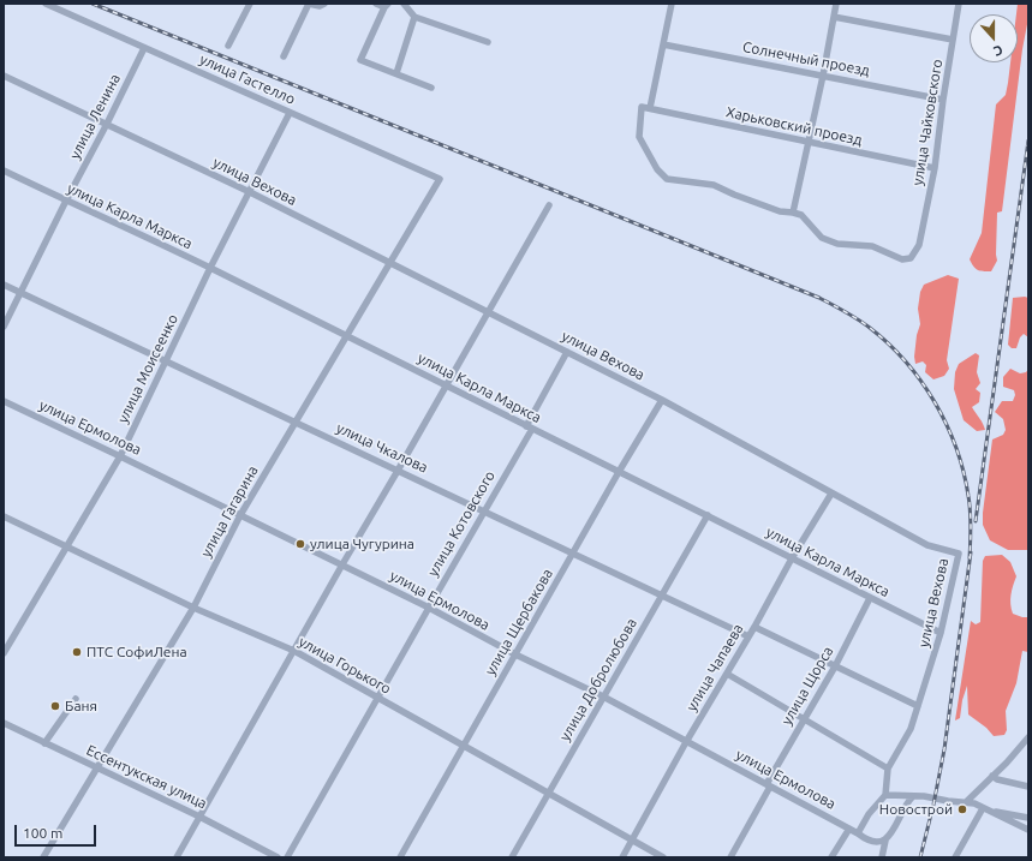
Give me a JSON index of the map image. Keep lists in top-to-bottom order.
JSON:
{
  "streets": {
    "street": [
      "Солнечный проезд",
      "улица Гастелло",
      "улица Ленина",
      "улица Чайковского",
      "Харьковский проезд",
      "улица Вехова",
      "улица Карла Маркса",
      "улица Моисеенко",
      "улица Ермолова",
      "улица Чкалова",
      "улица Гагарина",
      "улица Котовского",
      "улица Щербакова",
      "улица Горького",
      "улица Чапаева",
      "улица Добролюбова",
      "улица Щорса",
      "Ессентукская улица"
    ]
  },
  "crossings": [
    ["Солнечный проезд", "улица Чайковского"],
    ["улица Гастелло", "улица Ленина"],
    ["улица Гастелло", "улица Моисеенко"],
    ["улица Гастелло", "улица Гагарина"],
    ["улица Ленина", "улица Вехова"],
    ["улица Ленина", "улица Карла Маркса"],
    ["улица Ленина", "улица Чкалова"],
    ["улица Чайковского", "Харьковский проезд"],
    ["улица Вехова", "улица Карла Маркса"],
    ["улица Вехова", "улица Моисеенко"],
    ["улица Вехова", "улица Гагарина"],
    ["улица Вехова", "улица Котовского"],
    ["улица Вехова", "улица Щербакова"],
    ["улица Вехова", "улица Чапаева"],
    ["улица Карла Маркса", "улица Моисеенко"],
    ["улица Карла Маркса", "улица Гагарина"],
    ["улица Карла Маркса", "улица Котовского"],
    ["улица Карла Маркса", "улица Щербакова"],
    ["улица Карла Маркса", "улица Чапаева"],
    ["улица Карла Маркса", "улица Добролюбова"],
    ["улица Карла Маркса", "улица Щорса"],
    ["улица Моисеенко", "улица Ермолова"],
    ["улица Моисеенко", "улица Чкалова"],
    ["улица Моисеенко", "улица Горького"],
    ["улица Ермолова", "улица Гагарина"],
    ["улица Ермолова", "улица Котовского"],
    ["улица Ермолова", "улица Щербакова"],
    ["улица Ермолова", "улица Чапаева"],
    ["улица Ермолова", "улица Добролюбова"],
    ["улица Ермолова", "улица Щорса"],
    ["улица Чкалова", "улица Гагарина"],
    ["улица Чкалова", "улица Котовского"],
    ["улица Чкалова", "улица Щербакова"],
    ["улица Чкалова", "улица Чапаева"],
    ["улица Чкалова", "улица Добролюбова"],
    ["улица Гагарина", "улица Горького"],
    ["улица Гагарина", "Ессентукская улица"],
    ["улица Котовского", "улица Горького"],
    ["улица Щербакова", "улица Горького"],
    ["улица Горького", "улица Чапаева"],
    ["улица Горького", "улица Добролюбова"]
  ],
  "places": [
    "улица Чугурина",
    "ПТС СофиЛена",
    "Баня",
    "Новострой"
  ],
  "scale_bar": "100 m",
  "north": "bottom"
}
